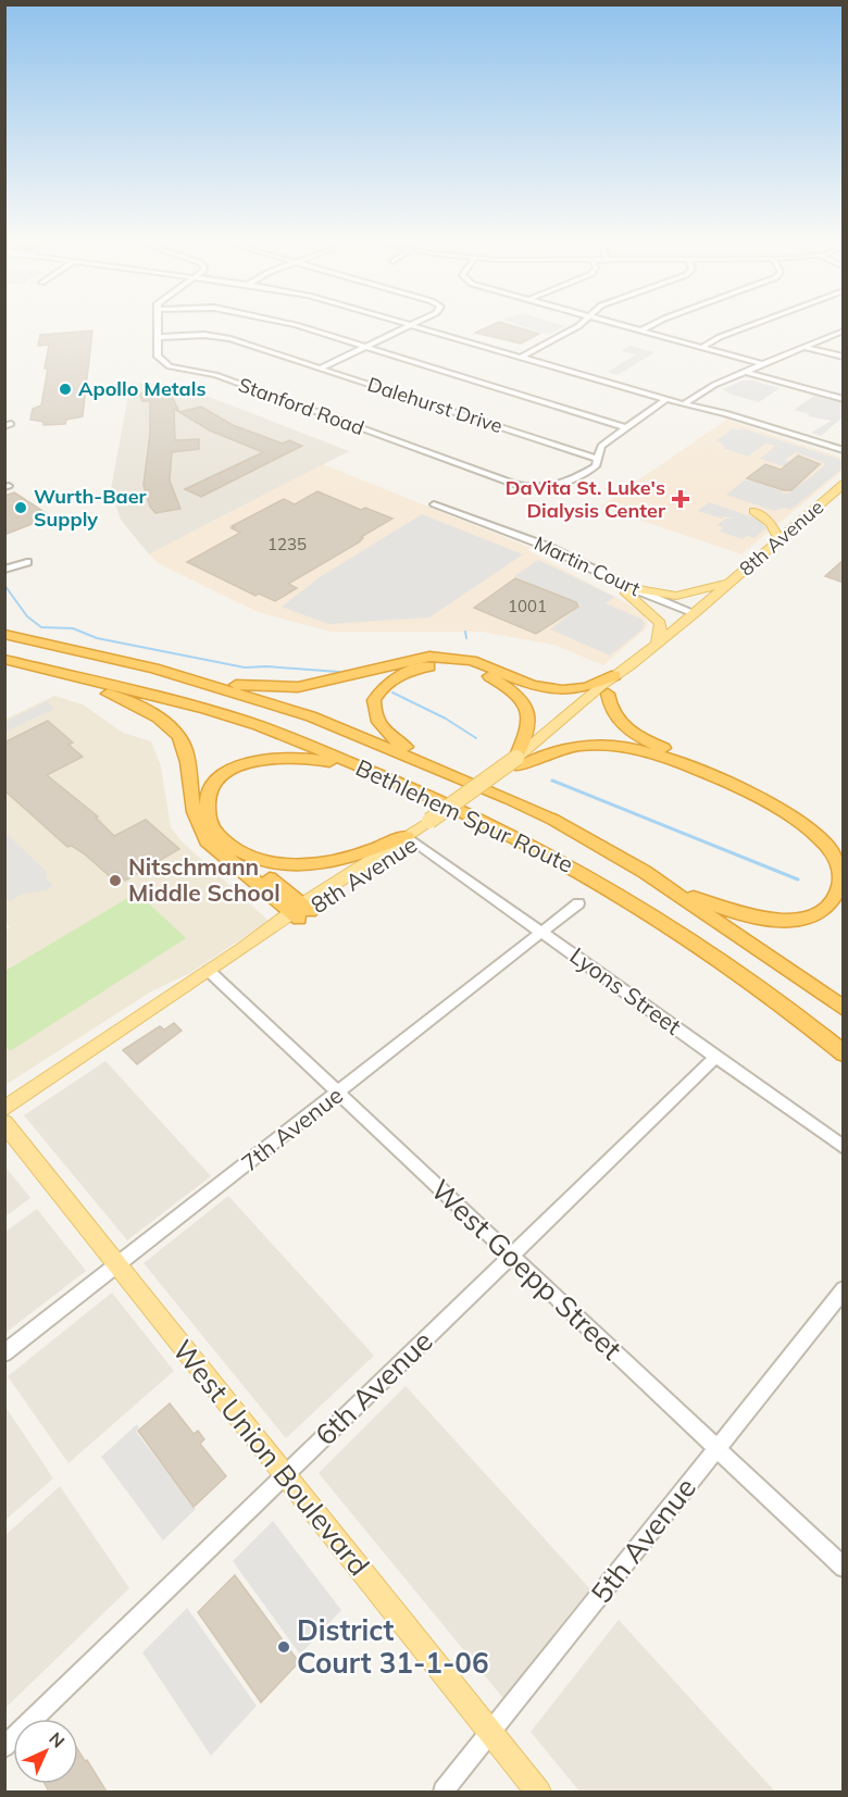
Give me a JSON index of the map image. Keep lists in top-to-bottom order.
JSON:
{
  "streets": {
    "highway": ["Bethlehem Spur Route"],
    "main road": ["8th Avenue", "West Union Boulevard"],
    "street": [
      "Dalehurst Drive",
      "Stanford Road",
      "Martin Court",
      "Lyons Street",
      "7th Avenue",
      "West Goepp Street",
      "6th Avenue",
      "5th Avenue"
    ]
  },
  "crossings": [
    ["Dalehurst Drive", "Stanford Road"],
    ["8th Avenue", "Martin Court"],
    ["8th Avenue", "Lyons Street"],
    ["8th Avenue", "West Goepp Street"],
    ["Lyons Street", "7th Avenue"],
    ["Lyons Street", "6th Avenue"],
    ["7th Avenue", "West Goepp Street"],
    ["7th Avenue", "West Union Boulevard"],
    ["West Goepp Street", "6th Avenue"],
    ["West Goepp Street", "5th Avenue"],
    ["6th Avenue", "West Union Boulevard"],
    ["West Union Boulevard", "5th Avenue"]
  ],
  "places": {
    "other": [
      "Apollo Metals",
      "Wurth-Baer Supply",
      "Nitschmann Middle School",
      "District Court 31-1-06"
    ],
    "health": ["DaVita St. Luke's Dialysis Center"]
  },
  "house_numbers": ["1235", "1001"],
  "north": "top right"
}
